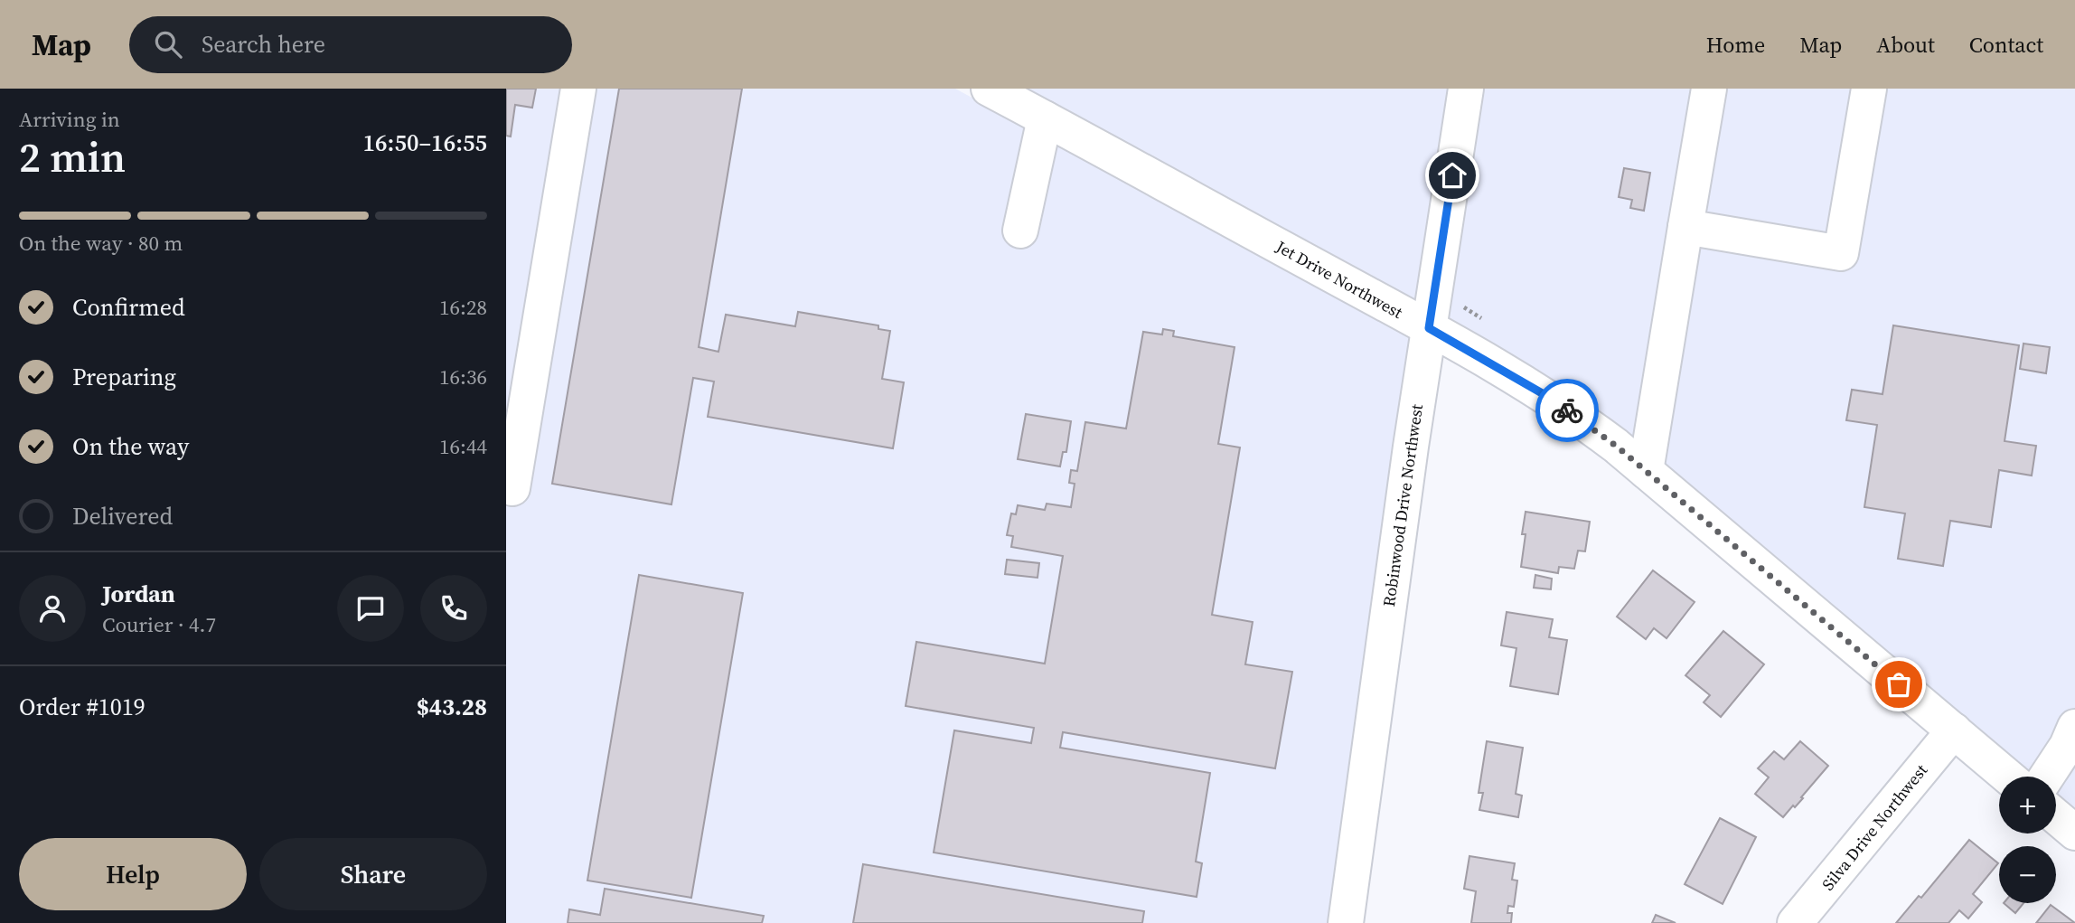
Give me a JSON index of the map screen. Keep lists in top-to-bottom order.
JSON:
{
  "streets": {
    "street": ["Jet Drive Northwest", "Robinwood Drive Northwest", "Silva Drive Northwest"]
  },
  "crossings": [
    ["Jet Drive Northwest", "Robinwood Drive Northwest"],
    ["Jet Drive Northwest", "Silva Drive Northwest"]
  ],
  "page": {
    "header": "Map",
    "search": "Search here",
    "nav": [
      "Home",
      "Map",
      "About",
      "Contact"
    ],
    "heading": ["2 min", "Arriving in", "16:50–16:55"],
    "panel": [
      "Jordan",
      "Courier · 4.7",
      "Order #1019",
      "$43.28"
    ],
    "bar": "On the way · 80 m",
    "list": [
      ["Confirmed", "16:28"],
      ["Preparing", "16:36"],
      ["On the way", "16:44"],
      "Delivered"
    ],
    "map_buttons": ["+", "−"],
    "buttons": ["Help", "Share"]
  }
}
